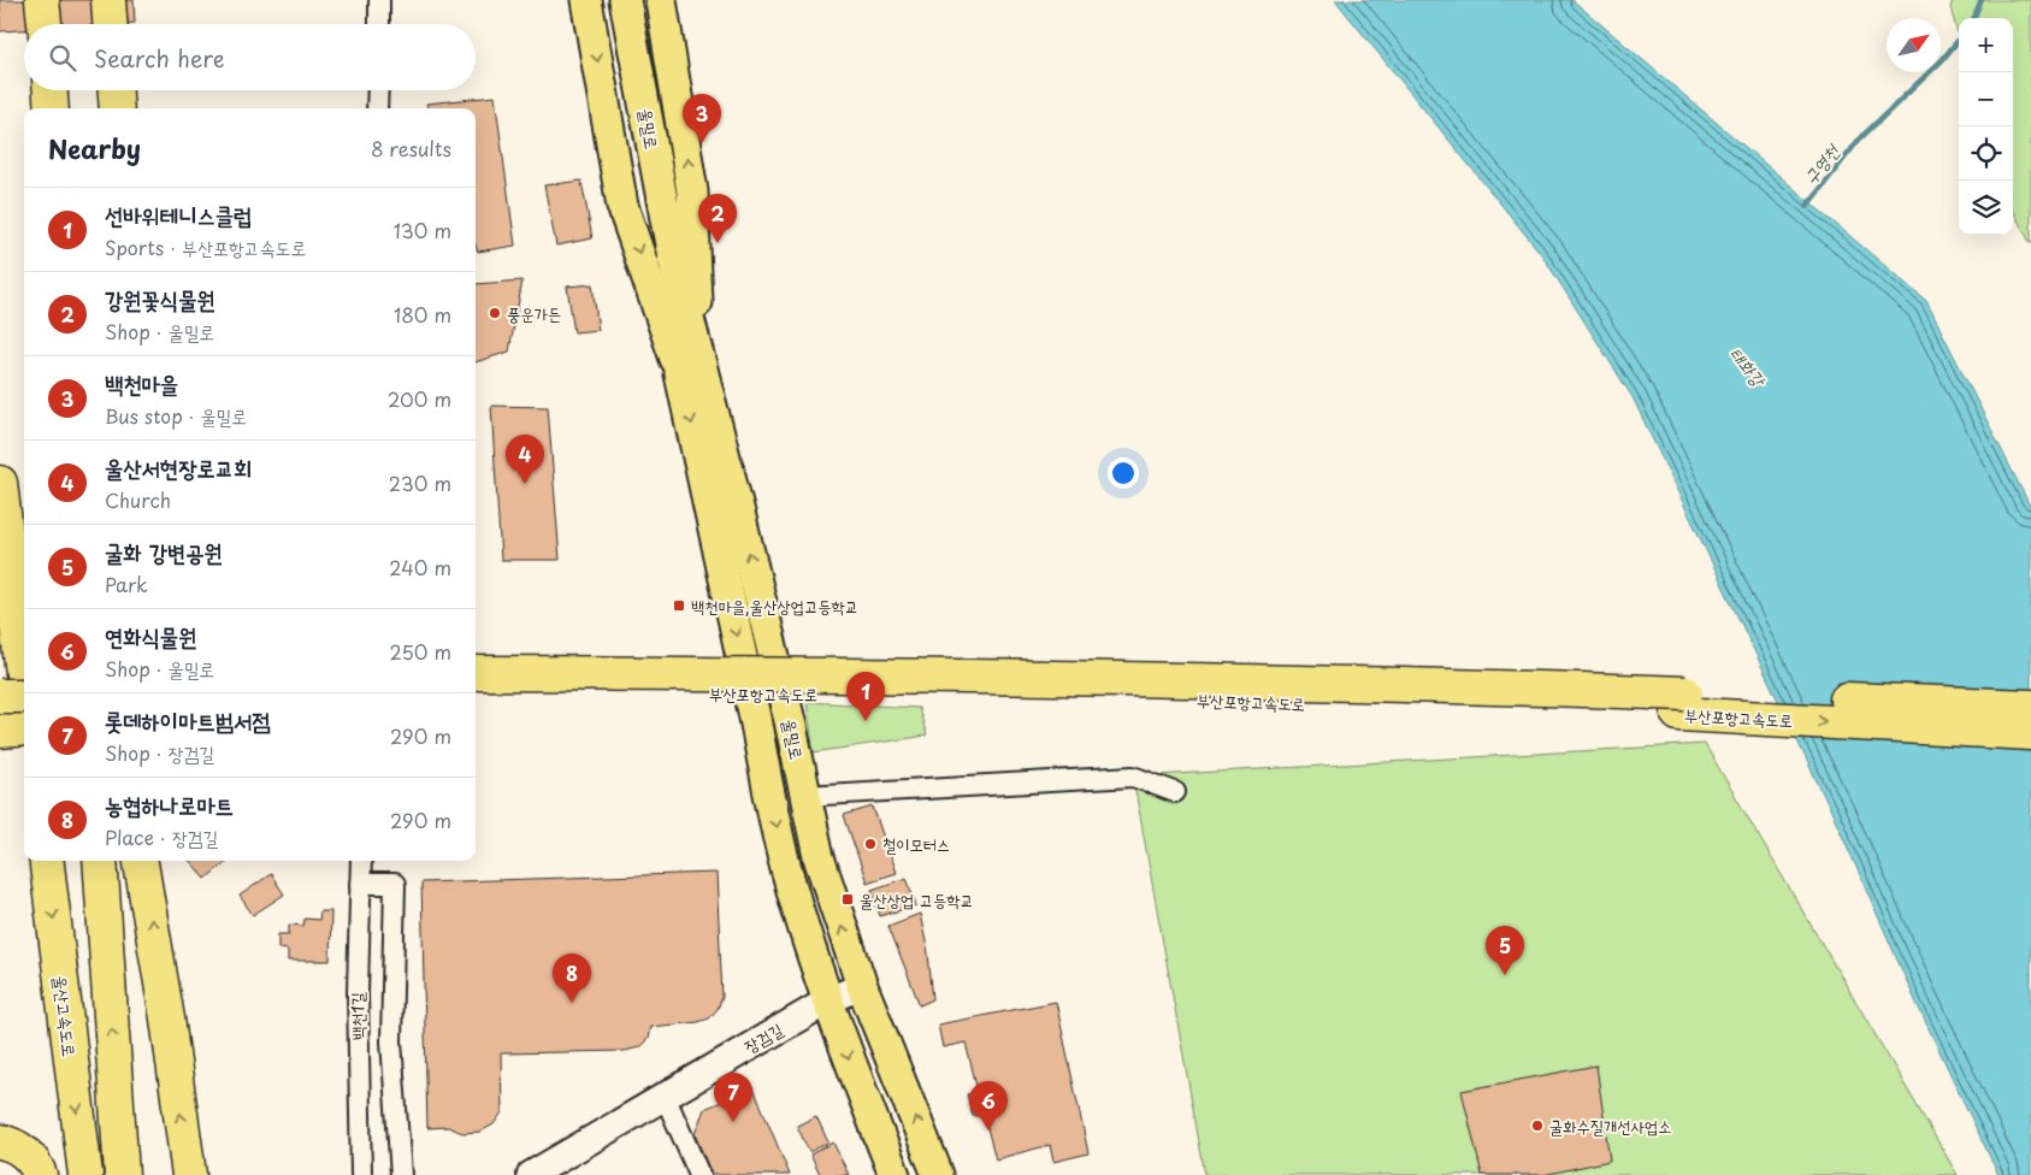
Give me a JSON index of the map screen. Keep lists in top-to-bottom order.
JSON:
{
  "streets": {
    "highway": ["부산포항고속도로", "울산고속도로"],
    "main road": ["울밀로", "장검길"],
    "street": ["백천1길"]
  },
  "crossings": [
    ["울밀로", "장검길"]
  ],
  "water": ["구영천", "태화강"],
  "places": {
    "other": ["풍운가든", "철이모터스", "굴화수질개선사업소"],
    "transit": ["백천마을,울산상업고등학교", "울산상업 고등학교"]
  },
  "north": "top right",
  "page": {
    "map_buttons": ["+", "−"],
    "search": "Search here",
    "pins": [
      "3",
      "2",
      "4",
      "1",
      "5",
      "8",
      "7",
      "6"
    ],
    "heading": ["Nearby", "8 results"],
    "list": [
      {
        "mark": "1",
        "name": "선바위테니스클럽",
        "note": "Sports · 부산포항고속도로",
        "value": "130 m"
      },
      {
        "mark": "2",
        "name": "강원꽃식물원",
        "note": "Shop · 울밀로",
        "value": "180 m"
      },
      {
        "mark": "3",
        "name": "백천마을",
        "note": "Bus stop · 울밀로",
        "value": "200 m"
      },
      {
        "mark": "4",
        "name": "울산서현장로교회",
        "note": "Church",
        "value": "230 m"
      },
      {
        "mark": "5",
        "name": "굴화 강변공원",
        "note": "Park",
        "value": "240 m"
      },
      {
        "mark": "6",
        "name": "연화식물원",
        "note": "Shop · 울밀로",
        "value": "250 m"
      },
      {
        "mark": "7",
        "name": "롯데하이마트범서점",
        "note": "Shop · 장검길",
        "value": "290 m"
      },
      {
        "mark": "8",
        "name": "농협하나로마트",
        "note": "Place · 장검길",
        "value": "290 m"
      }
    ]
  }
}
